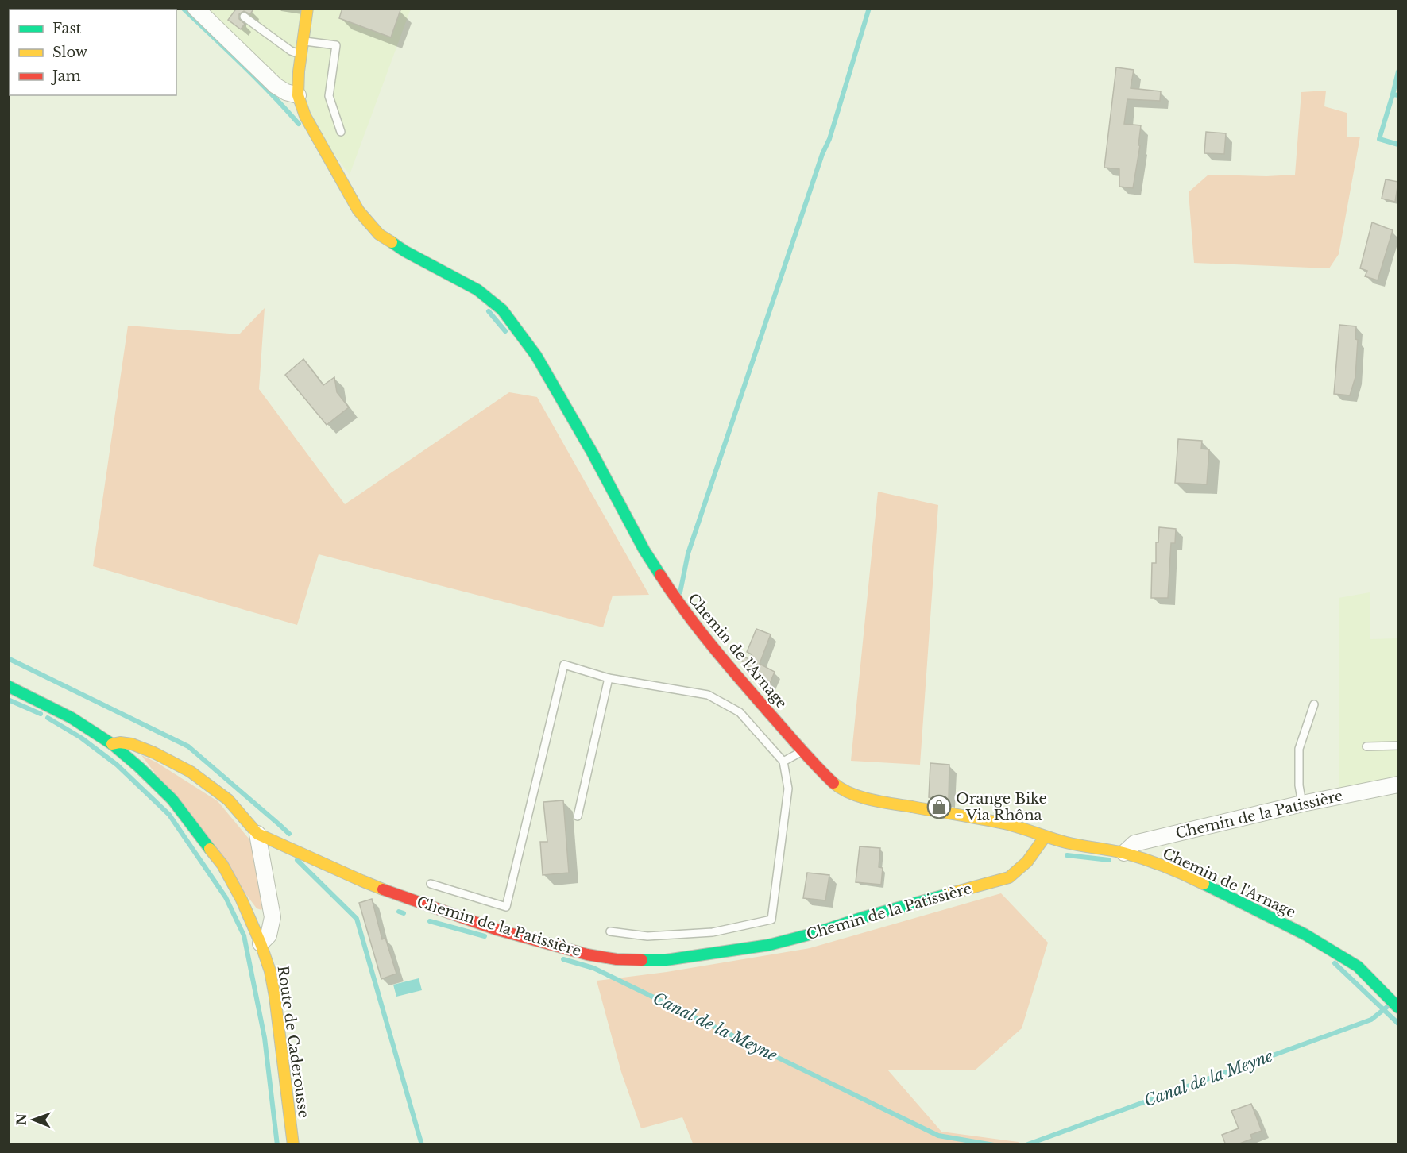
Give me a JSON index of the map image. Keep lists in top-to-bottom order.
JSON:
{
  "streets": {
    "street": ["Chemin de l'Arnage", "Chemin de la Patissière", "Route de Caderousse"]
  },
  "crossings": [
    ["Chemin de l'Arnage", "Chemin de la Patissière"],
    ["Chemin de la Patissière", "Route de Caderousse"]
  ],
  "water": ["Canal de la Meyne"],
  "places": {
    "shop": ["Orange Bike - Via Rhôna"]
  },
  "legend": ["Fast", "Slow", "Jam"],
  "north": "left"
}
